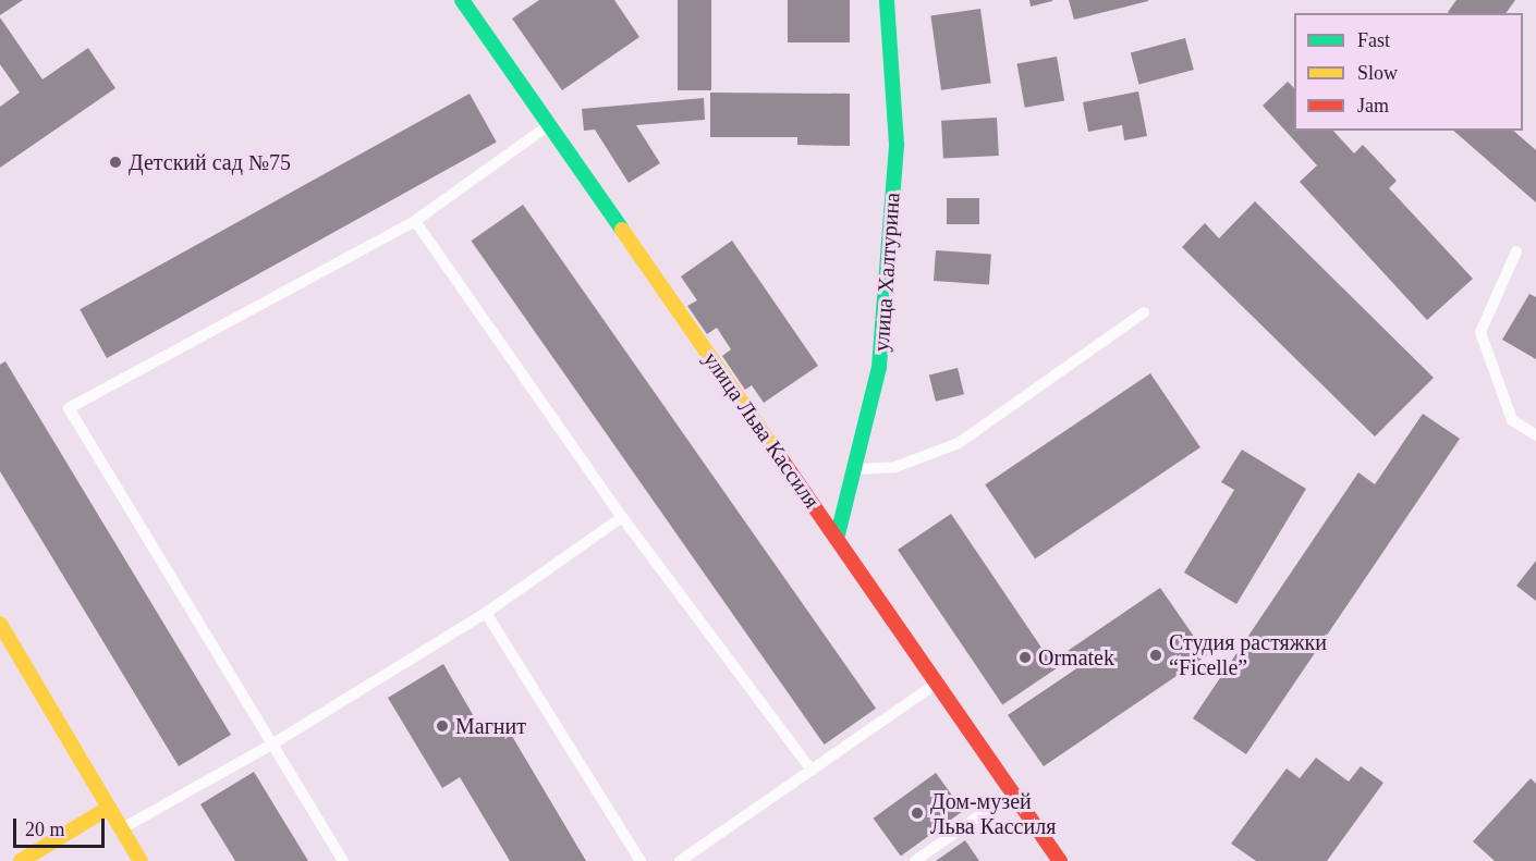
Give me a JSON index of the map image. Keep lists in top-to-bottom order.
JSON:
{
  "streets": {
    "street": ["улица Халтурина", "улица Льва Кассиля"]
  },
  "crossings": [
    ["улица Халтурина", "улица Льва Кассиля"]
  ],
  "places": [
    "Детский сад №75",
    "Студия растяжки “Ficelle”",
    "Ormatek",
    "Магнит",
    "Дом-музей Льва Кассиля"
  ],
  "legend": ["Fast", "Slow", "Jam"],
  "scale_bar": "20 m"
}
